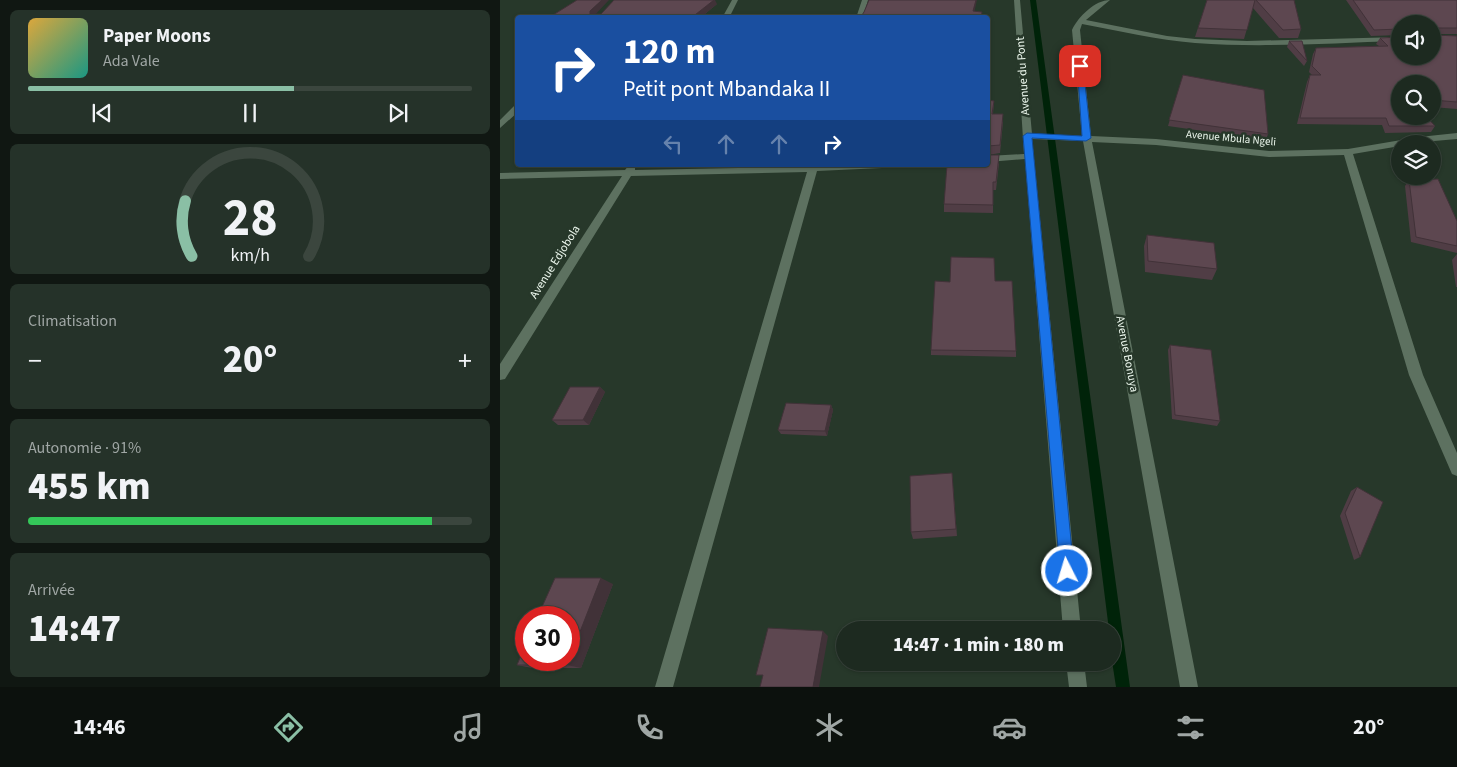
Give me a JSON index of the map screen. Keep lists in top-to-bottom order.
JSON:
{
  "streets": {
    "street": [
      "Avenue du Pont",
      "Avenue Mbula Ngeli",
      "Avenue Edjobola",
      "Avenue Bonuya"
    ]
  },
  "crossings": [
    ["Avenue du Pont", "Avenue Mbula Ngeli"],
    ["Avenue Mbula Ngeli", "Avenue Bonuya"]
  ],
  "page": {
    "turn": ["120 m", "Petit pont Mbandaka II"],
    "song": ["Paper Moons", "Ada Vale"],
    "tile": [
      "Climatisation",
      ["Autonomie · 91%", "455 km"],
      ["Arrivée", "14:47"]
    ],
    "heat": ["−", "20°", "+"],
    "limit": "30",
    "trip": "14:47 · 1 min · 180 m",
    "tabs": ["14:46", "20°"],
    "gauge": ["28", "km/h"]
  }
}
